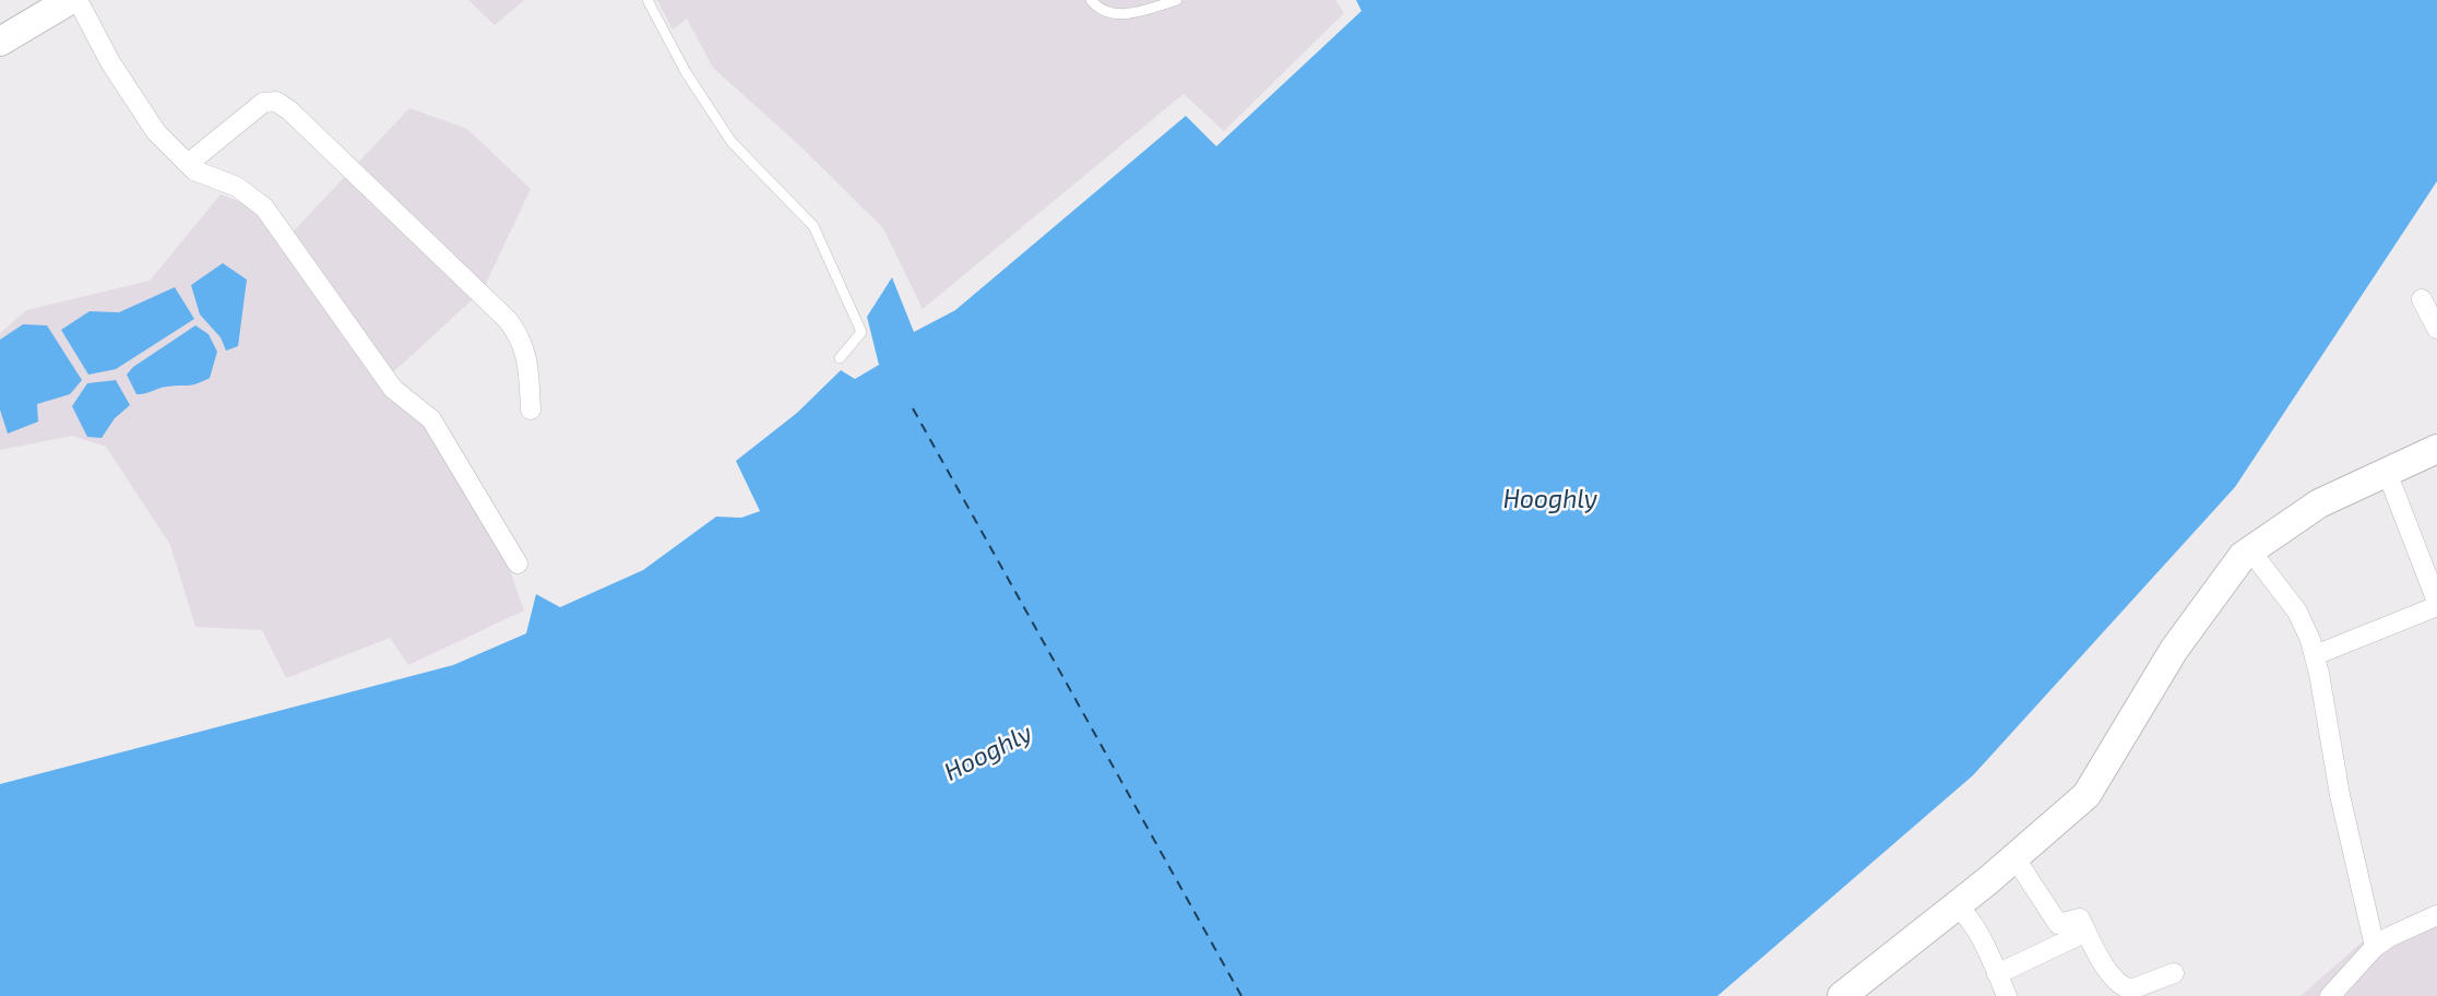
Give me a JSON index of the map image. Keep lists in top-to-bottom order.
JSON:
{
  "water": ["Hooghly"]
}
